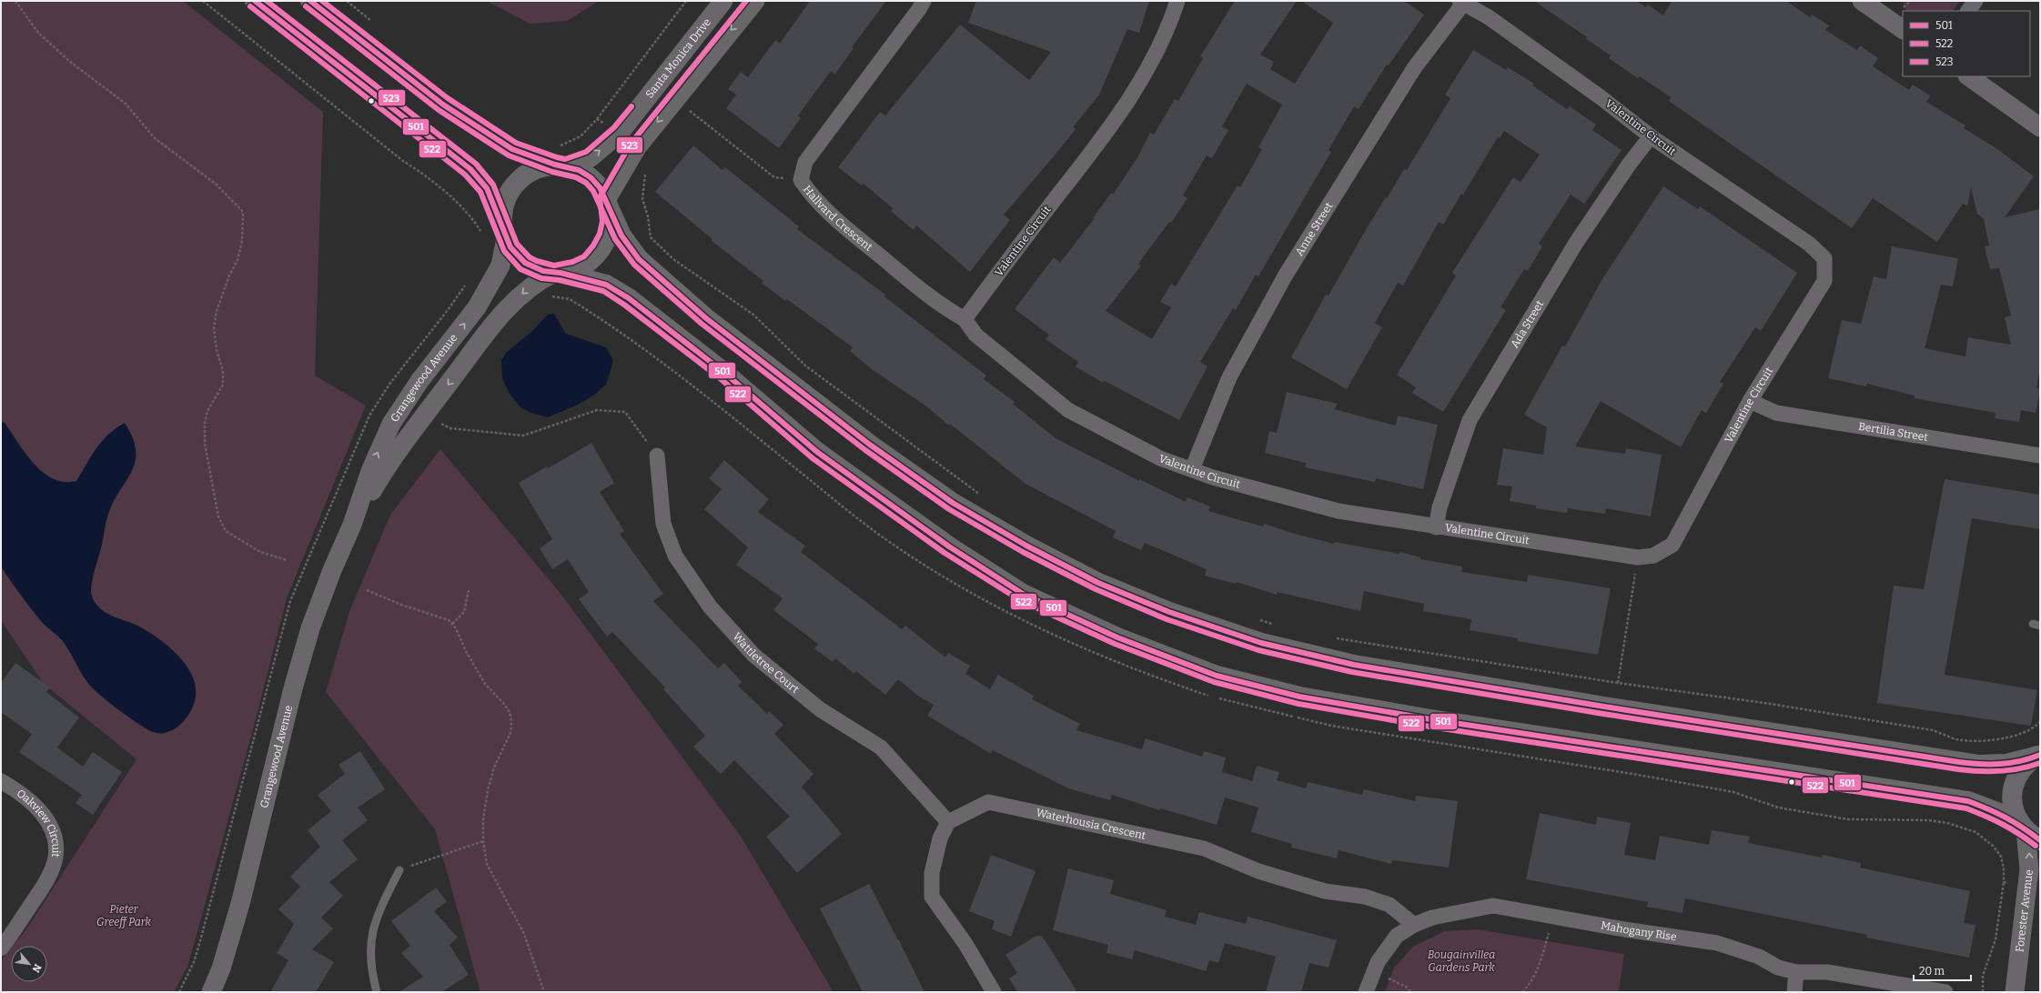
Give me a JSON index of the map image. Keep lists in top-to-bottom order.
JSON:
{
  "streets": {
    "street": [
      "Santa Monica Drive",
      "Valentine Circuit",
      "Hallvard Crescent",
      "Anne Street",
      "Ada Street",
      "Grangewood Avenue",
      "Bertilia Street",
      "Wattletree Court",
      "Oakview Circuit",
      "Waterhousia Crescent",
      "Forester Avenue",
      "Mahogany Rise"
    ]
  },
  "crossings": [
    ["Santa Monica Drive", "Grangewood Avenue"],
    ["Valentine Circuit", "Hallvard Crescent"],
    ["Valentine Circuit", "Anne Street"],
    ["Valentine Circuit", "Ada Street"],
    ["Valentine Circuit", "Bertilia Street"],
    ["Wattletree Court", "Waterhousia Crescent"],
    ["Waterhousia Crescent", "Mahogany Rise"]
  ],
  "parks": ["Pieter Greeff Park", "Bougainvillea Gardens Park"],
  "lines": ["transit line 501", "transit line 523", "transit line 522"],
  "legend": ["501", "522", "523"],
  "scale_bar": "20 m",
  "north": "bottom right"
}
